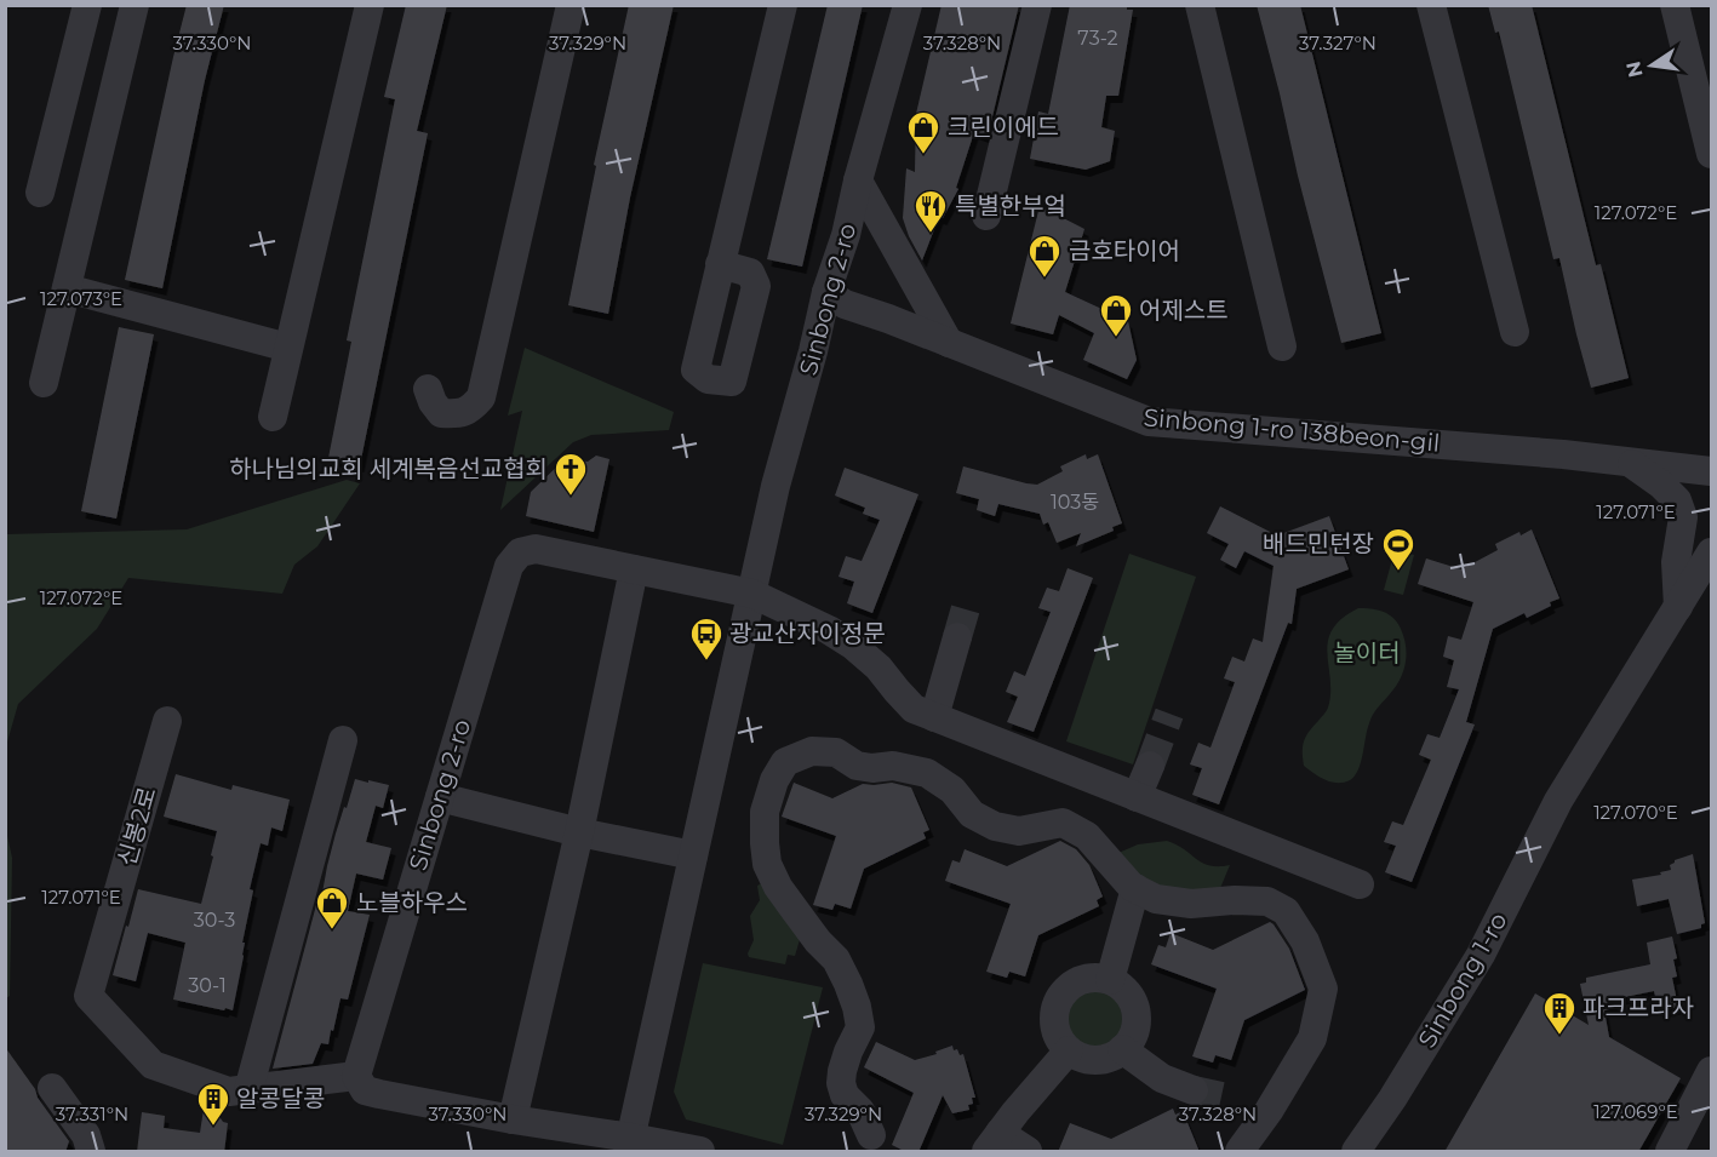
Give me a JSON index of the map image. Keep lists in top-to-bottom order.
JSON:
{
  "streets": {
    "street": [
      "Sinbong 2-ro",
      "Sinbong 1-ro 138beon-gil",
      "신봉2로",
      "Sinbong 1-ro"
    ]
  },
  "crossings": [
    ["Sinbong 2-ro", "Sinbong 1-ro 138beon-gil"],
    ["Sinbong 2-ro", "신봉2로"]
  ],
  "parks": ["놀이터"],
  "places": {
    "shop": [
      "크린이에드",
      "금호타이어",
      "어제스트",
      "노블하우스"
    ],
    "restaurant": ["특별한부엌"],
    "church": ["하나님의교회 세계복음선교협회"],
    "sports": ["배드민턴장"],
    "bus stop": ["광교산자이정문"],
    "building": ["파크프라자", "알콩달콩"]
  },
  "house_numbers": [
    "73-2",
    "103동",
    "30-3",
    "30-1"
  ],
  "north": "left",
  "coordinates": [
    "37.330°N",
    "37.329°N",
    "37.328°N",
    "37.327°N",
    "127.072°E",
    "127.073°E",
    "127.071°E",
    "127.070°E",
    "127.069°E",
    "37.331°N"
  ]
}
